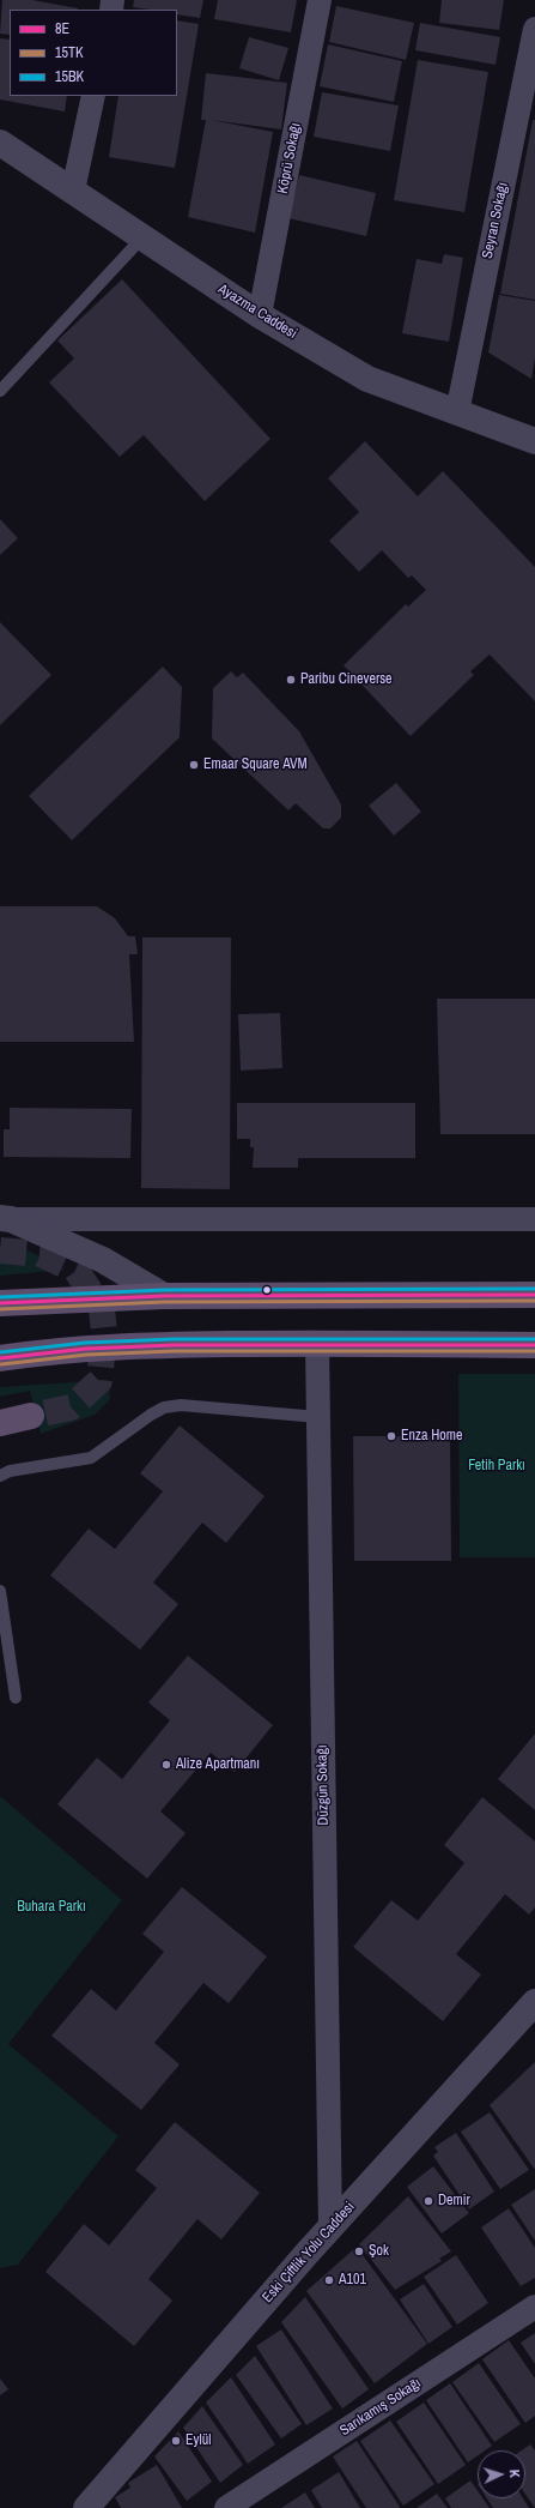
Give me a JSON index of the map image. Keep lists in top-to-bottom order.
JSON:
{
  "streets": {
    "street": [
      "Köprü Sokağı",
      "Seyran Sokağı",
      "Ayazma Caddesi",
      "Düzgün Sokağı",
      "Eski Çiftlik Yolu Caddesi",
      "Sarıkamış Sokağı"
    ]
  },
  "crossings": [
    ["Köprü Sokağı", "Ayazma Caddesi"],
    ["Seyran Sokağı", "Ayazma Caddesi"],
    ["Düzgün Sokağı", "Eski Çiftlik Yolu Caddesi"]
  ],
  "parks": ["Fetih Parkı", "Buhara Parkı"],
  "places": [
    "Paribu Cineverse",
    "Emaar Square AVM",
    "Enza Home",
    "Alize Apartmanı",
    "Demir",
    "Şok",
    "A101",
    "Eylül"
  ],
  "lines": ["transit line 15BK", "transit line 8E", "transit line 15TK"],
  "legend": ["8E", "15TK", "15BK"],
  "north": "right"
}
